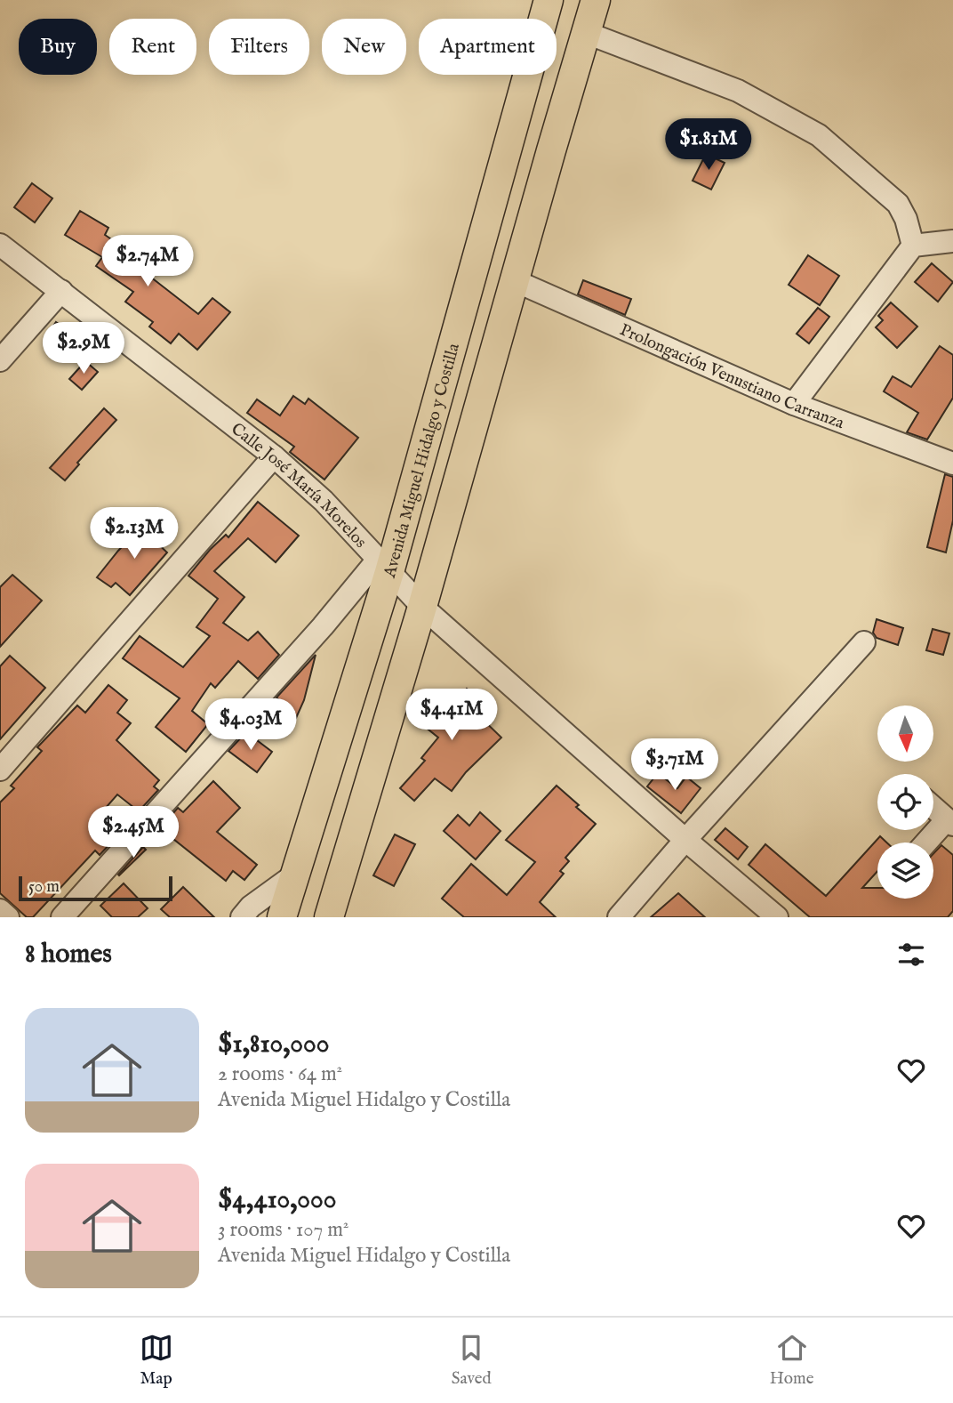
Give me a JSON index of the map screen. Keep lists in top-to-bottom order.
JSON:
{
  "streets": {
    "main road": ["Avenida Miguel Hidalgo y Costilla"],
    "street": ["Prolongación Venustiano Carranza", "Calle José María Morelos"]
  },
  "crossings": [
    ["Avenida Miguel Hidalgo y Costilla", "Calle José María Morelos"]
  ],
  "scale_bar": "50 m",
  "north": "bottom",
  "page": {
    "chip": [
      "Buy",
      "Rent",
      "Filters",
      "New",
      "Apartment"
    ],
    "price": [
      "$1.81M",
      "$2.74M",
      "$2.9M",
      "$2.13M",
      "$4.41M",
      "$4.03M",
      "$3.71M",
      "$2.45M"
    ],
    "scale": "50 m",
    "heading": "8 homes",
    "list": [
      {
        "name": "$1,810,000",
        "note": "2 rooms · 64 m² · Avenida Miguel Hidalgo y Costilla"
      },
      {
        "name": "$4,410,000",
        "note": "3 rooms · 107 m² · Avenida Miguel Hidalgo y Costilla"
      }
    ],
    "tabs": ["Map", "Saved", "Home"]
  }
}
